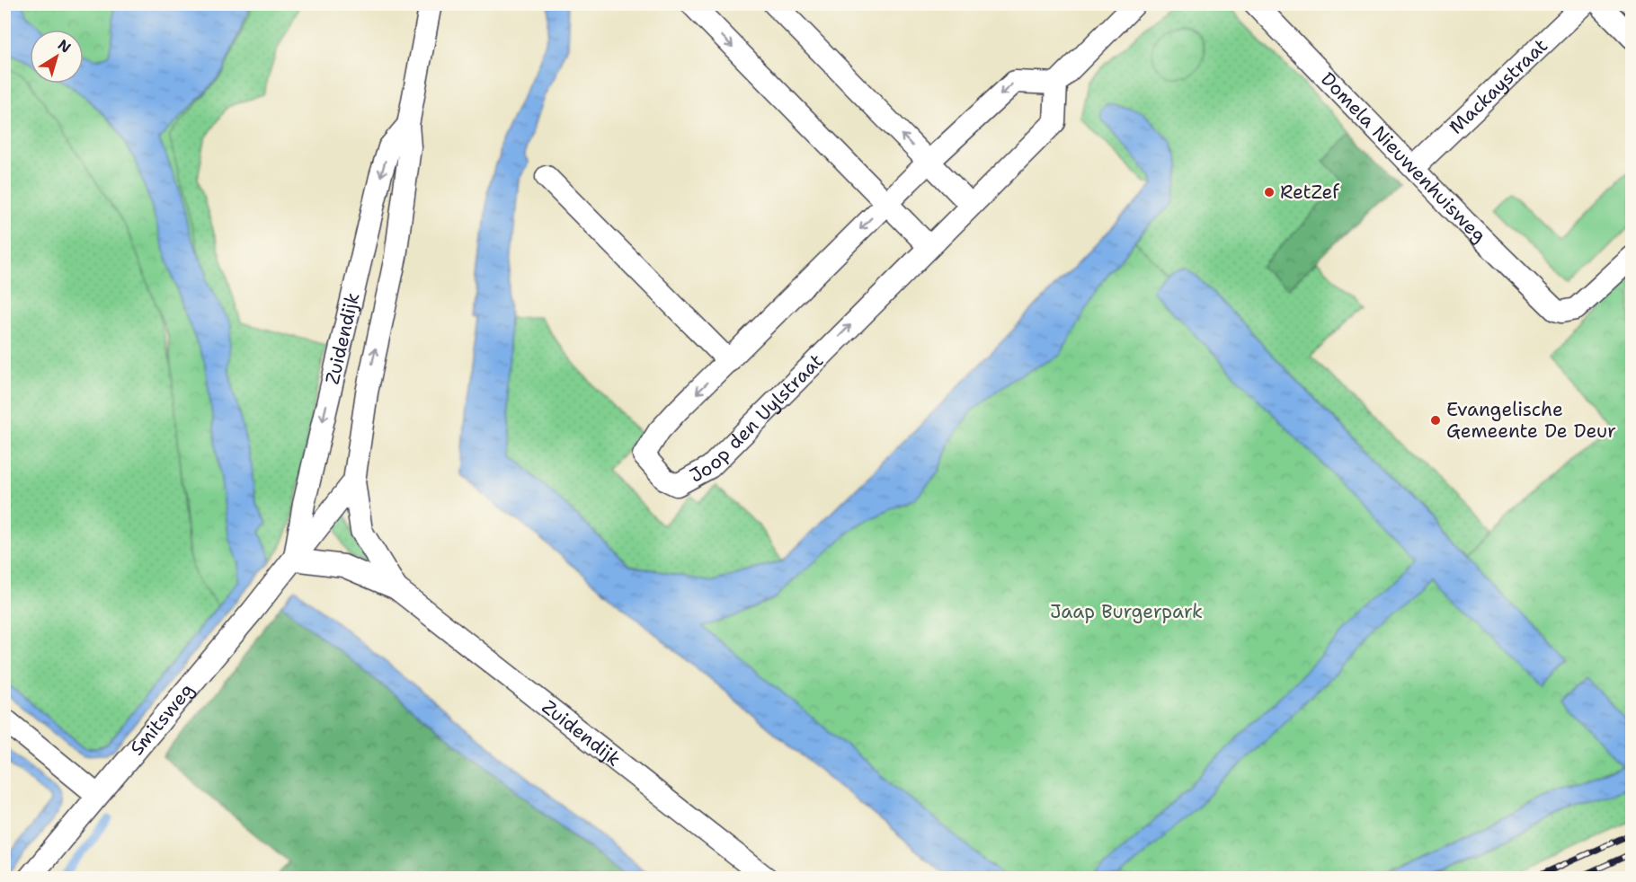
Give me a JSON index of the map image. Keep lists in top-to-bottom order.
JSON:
{
  "streets": {
    "street": [
      "Mackaystraat",
      "Domela Nieuwenhuisweg",
      "Zuidendijk",
      "Joop den Uylstraat",
      "Smitsweg"
    ]
  },
  "crossings": [
    ["Mackaystraat", "Domela Nieuwenhuisweg"],
    ["Zuidendijk", "Smitsweg"]
  ],
  "parks": ["Jaap Burgerpark"],
  "places": ["RetZef", "Evangelische Gemeente De Deur"],
  "north": "top right"
}
